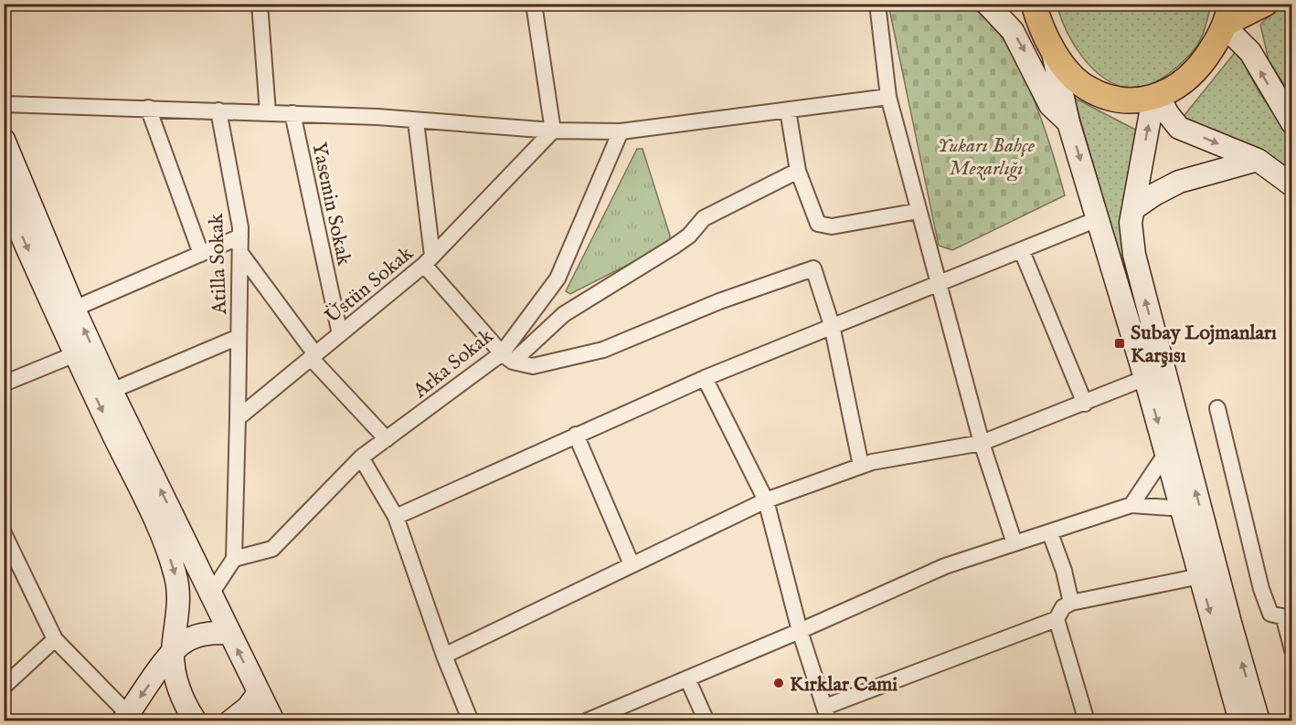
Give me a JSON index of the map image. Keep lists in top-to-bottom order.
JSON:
{
  "streets": {
    "street": [
      "Yasemin Sokak",
      "Atilla Sokak",
      "Üstün Sokak",
      "Arka Sokak"
    ]
  },
  "crossings": [
    ["Yasemin Sokak", "Üstün Sokak"],
    ["Atilla Sokak", "Üstün Sokak"]
  ],
  "parks": ["Yukarı Bahçe Mezarlığı"],
  "places": {
    "transit": ["Subay Lojmanları Karşısı"],
    "other": ["Kırklar Cami"]
  }
}
